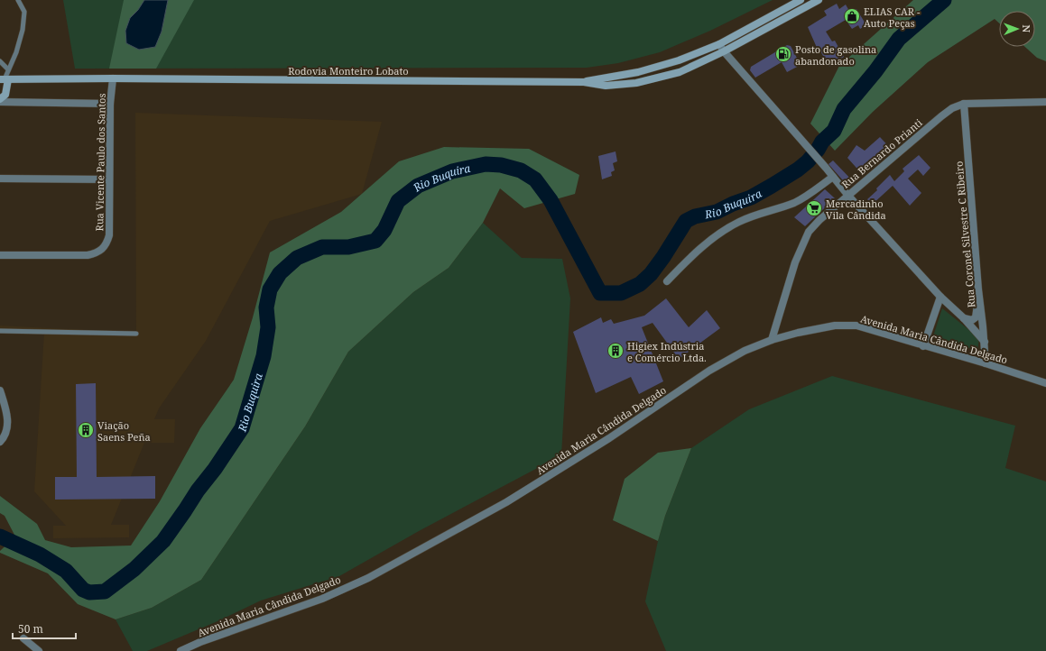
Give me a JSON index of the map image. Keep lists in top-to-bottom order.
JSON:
{
  "streets": {
    "main road": ["Rodovia Monteiro Lobato"],
    "street": [
      "Rua Bernardo Prianti",
      "Rua Vicente Paulo dos Santos",
      "Rua Coronel Silvestre C Ribeiro",
      "Avenida Maria Cândida Delgado"
    ]
  },
  "crossings": [
    ["Rodovia Monteiro Lobato", "Rua Vicente Paulo dos Santos"],
    ["Rua Bernardo Prianti", "Rua Coronel Silvestre C Ribeiro"],
    ["Rua Bernardo Prianti", "Avenida Maria Cândida Delgado"],
    ["Rua Coronel Silvestre C Ribeiro", "Avenida Maria Cândida Delgado"]
  ],
  "water": ["Rio Buquira"],
  "places": {
    "shop": ["ELIAS CAR - Auto Peças"],
    "fuel station": ["Posto de gasolina abandonado"],
    "supermarket": ["Mercadinho Vila Cândida"],
    "building": ["Higiex Indústria e Comércio Ltda.", "Viação Saens Peña"]
  },
  "scale_bar": "50 m",
  "north": "right"
}
